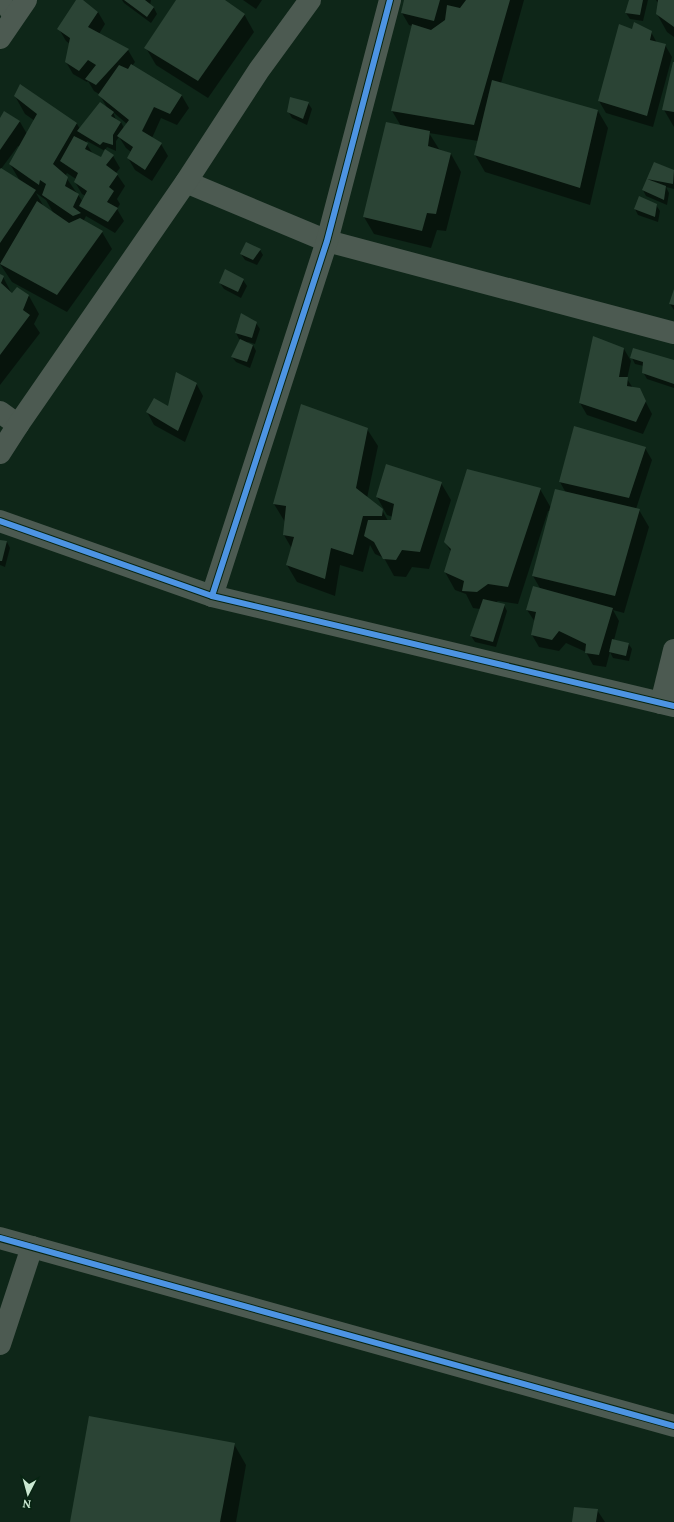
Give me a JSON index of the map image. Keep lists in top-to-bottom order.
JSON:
{
  "north": "bottom"
}
